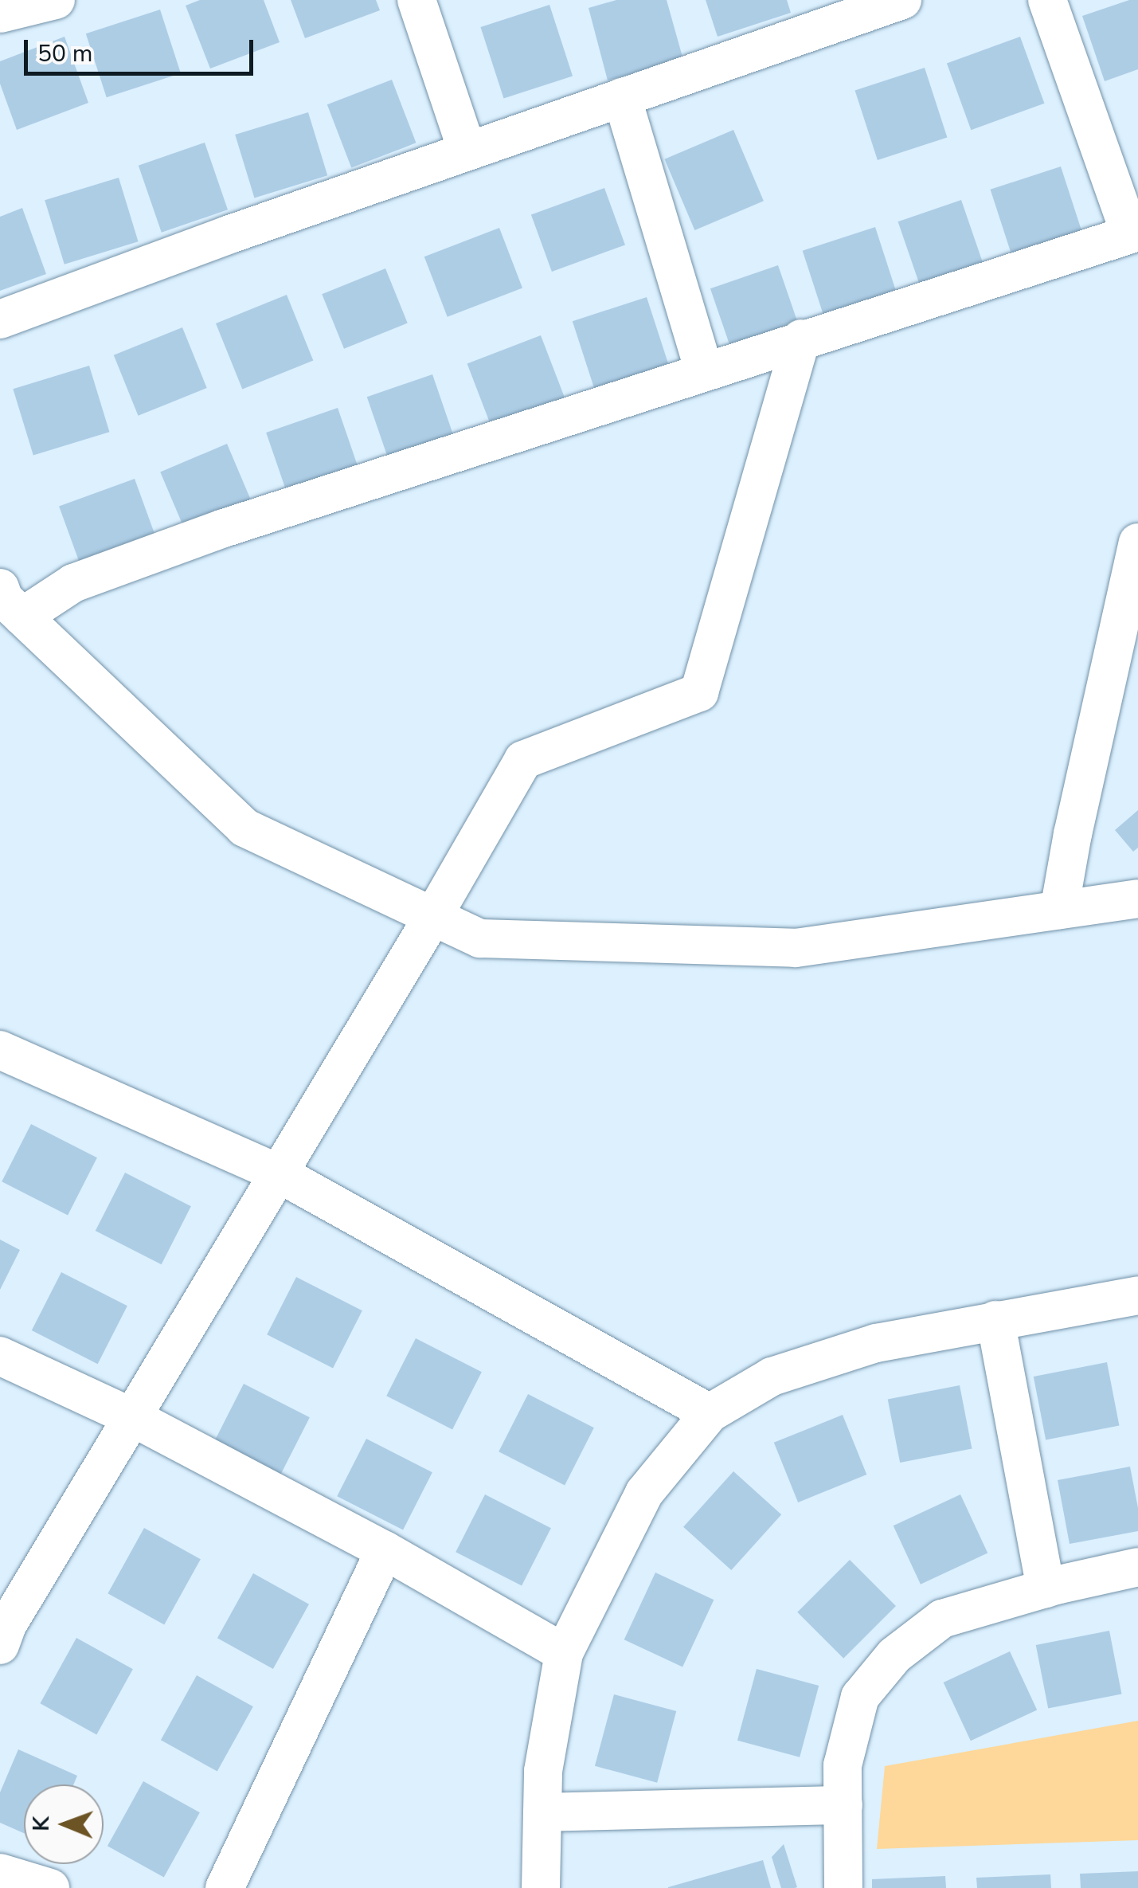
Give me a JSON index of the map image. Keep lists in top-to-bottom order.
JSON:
{
  "scale_bar": "50 m",
  "north": "left"
}
